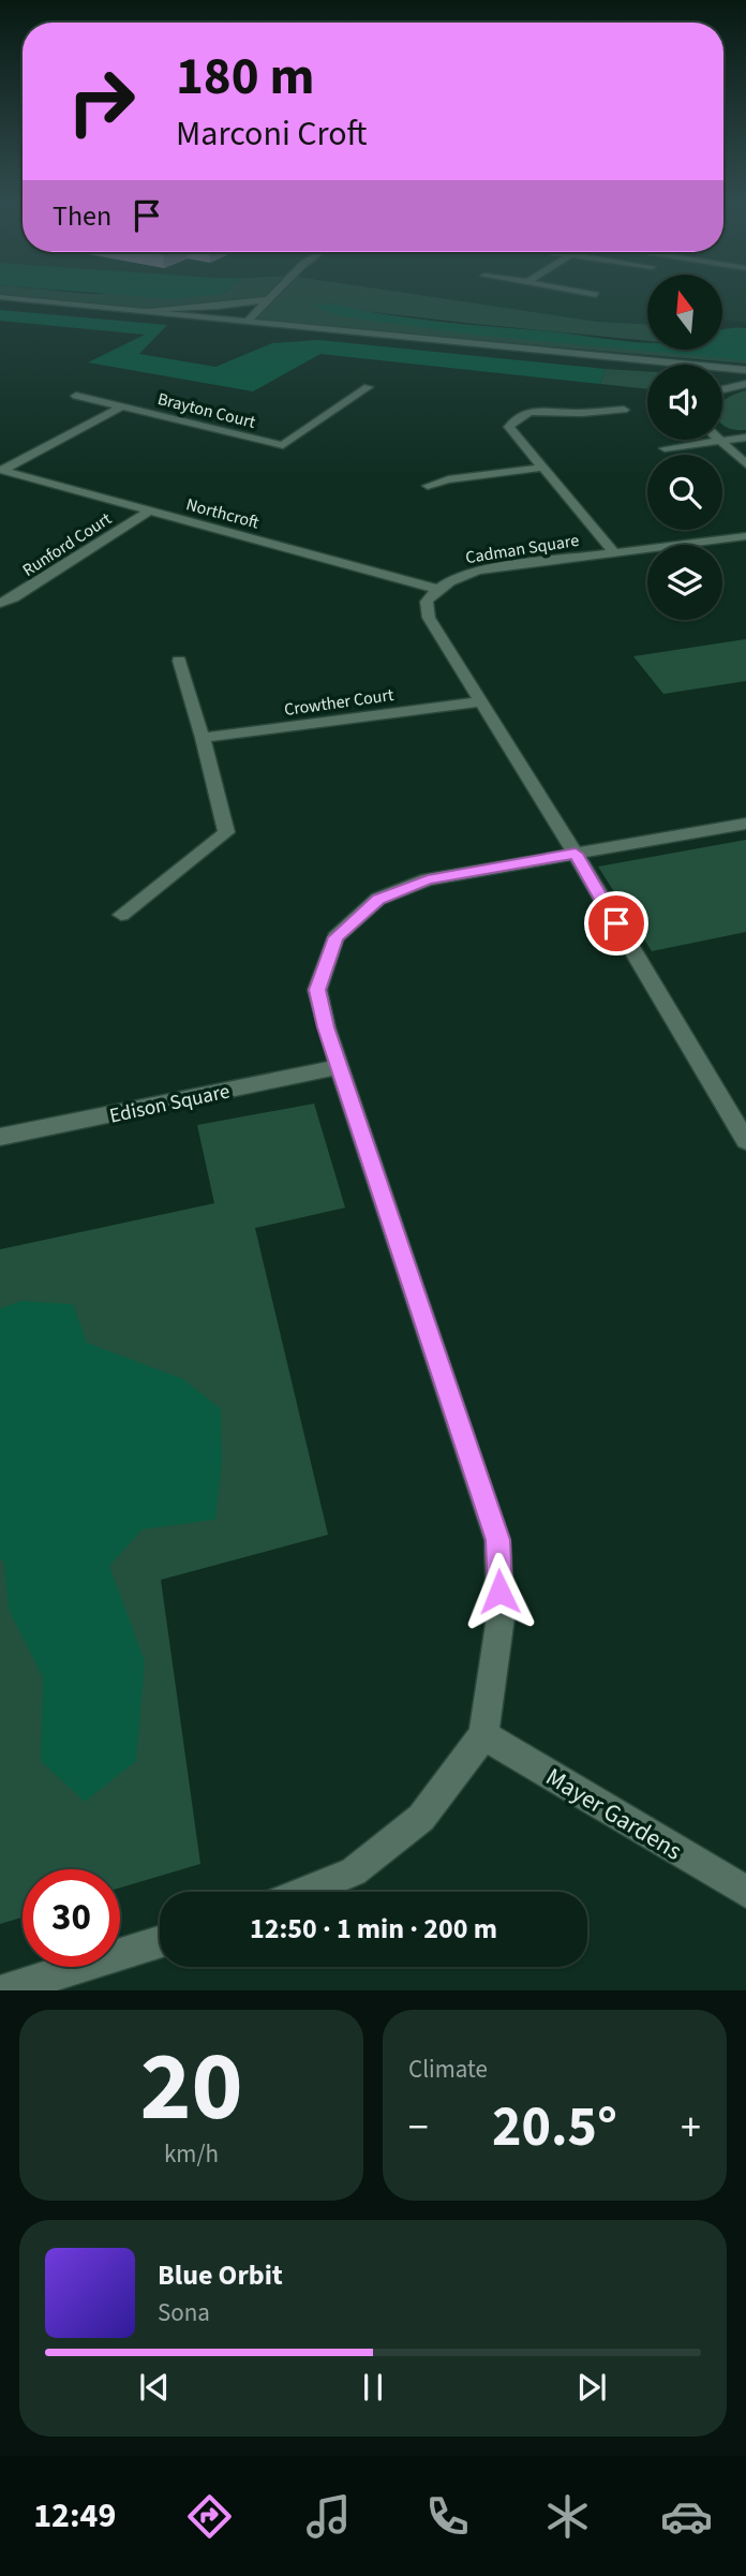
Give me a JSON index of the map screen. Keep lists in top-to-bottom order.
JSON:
{
  "streets": {
    "street": [
      "Brayton Court",
      "Northcroft",
      "Runford Court",
      "Cadman Square",
      "Crowther Court",
      "Edison Square",
      "Mayer Gardens"
    ]
  },
  "crossings": [
    ["Northcroft", "Runford Court"],
    ["Northcroft", "Cadman Square"]
  ],
  "north": "top",
  "page": {
    "turn": ["180 m", "Marconi Croft"],
    "then": "Then",
    "limit": "30",
    "trip": "12:50 · 1 min · 200 m",
    "tile": [
      ["20", "km/h"],
      "Climate"
    ],
    "heat": ["−", "20.5°", "+"],
    "song": ["Blue Orbit", "Sona"],
    "tabs": "12:49"
  }
}
